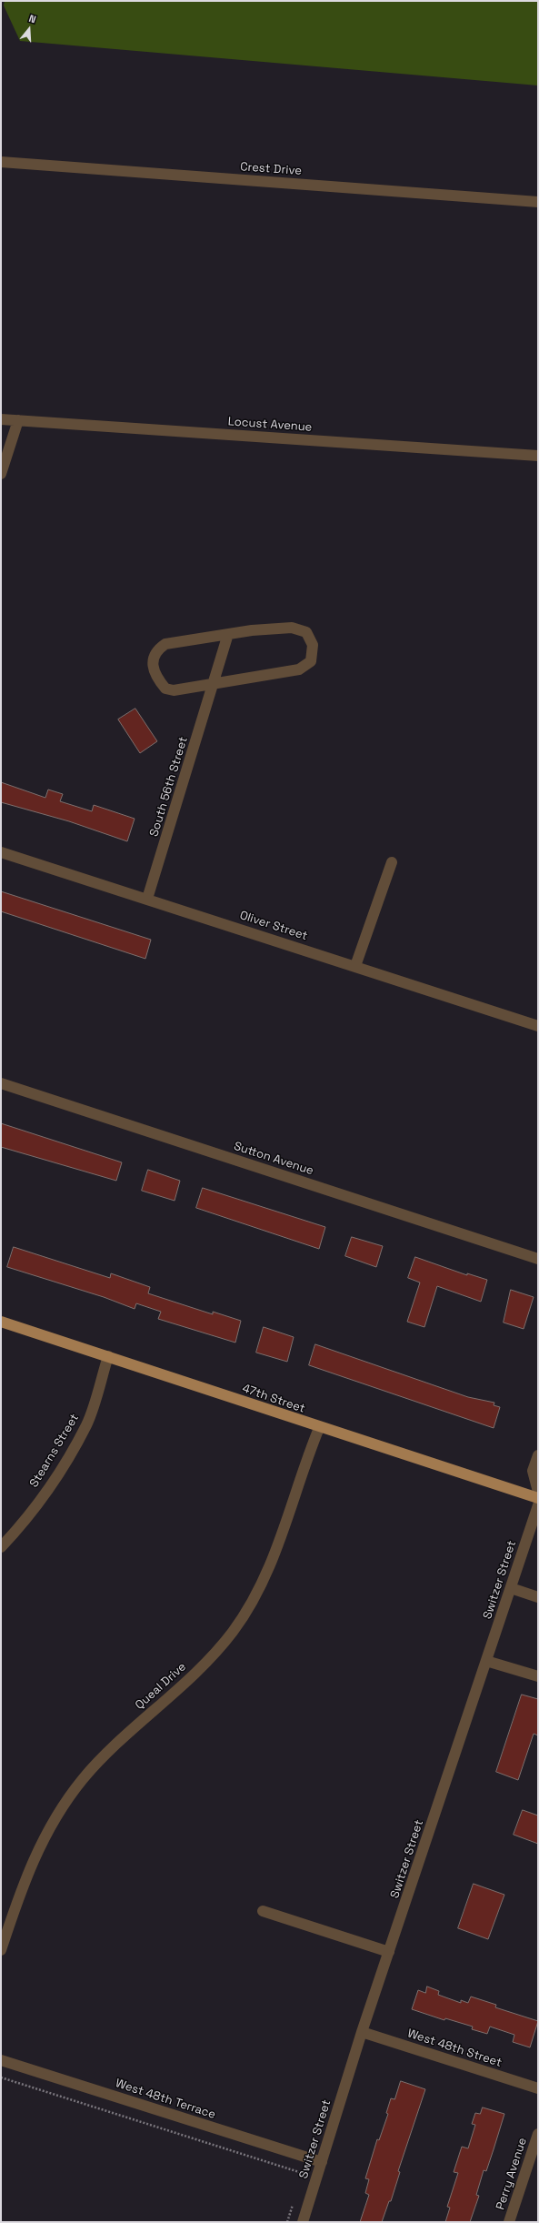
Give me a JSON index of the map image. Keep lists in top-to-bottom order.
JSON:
{
  "streets": {
    "main road": ["47th Street"],
    "street": [
      "Crest Drive",
      "Locust Avenue",
      "South 56th Street",
      "Oliver Street",
      "Sutton Avenue",
      "Stearns Street",
      "Switzer Street",
      "Queal Drive",
      "West 48th Street",
      "West 48th Terrace",
      "Perry Avenue"
    ]
  },
  "crossings": [
    ["South 56th Street", "Oliver Street"],
    ["47th Street", "Stearns Street"],
    ["47th Street", "Queal Drive"],
    ["Switzer Street", "West 48th Street"],
    ["Switzer Street", "West 48th Terrace"]
  ],
  "north": "top"
}
